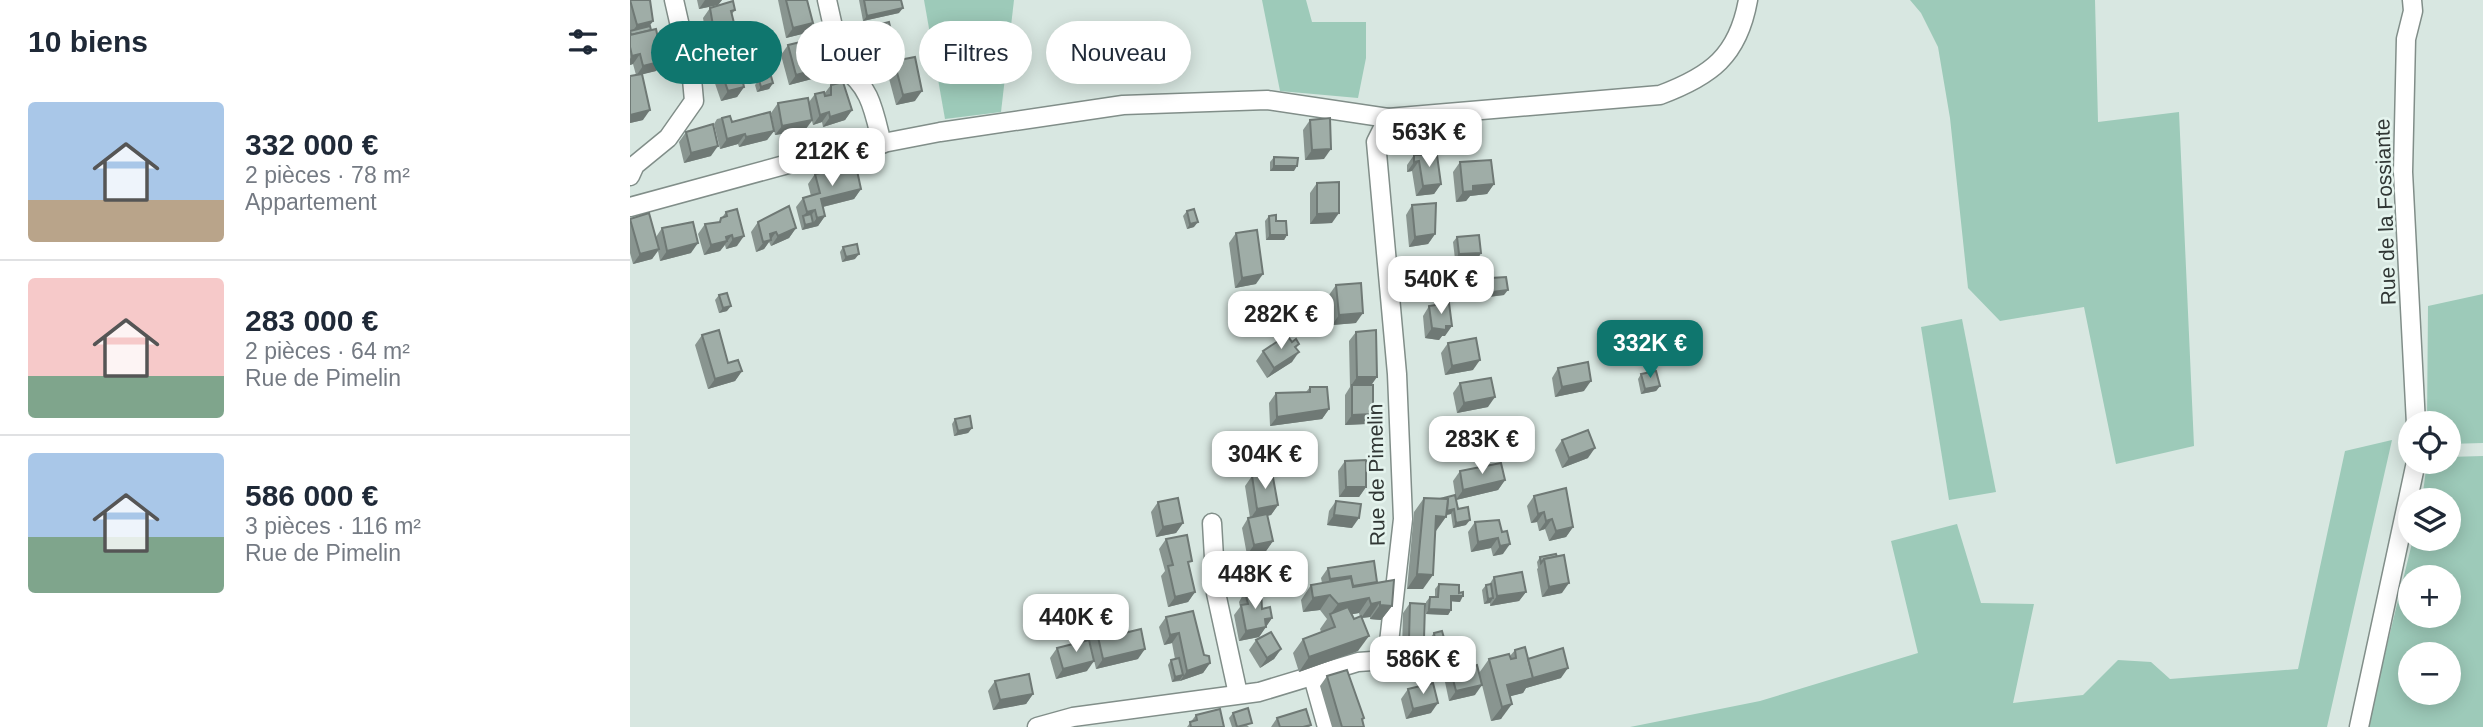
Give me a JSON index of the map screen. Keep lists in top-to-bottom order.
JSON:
{
  "streets": {
    "street": ["Rue de la Fossiante", "Rue de Pimelin"]
  },
  "page": {
    "heading": "10 biens",
    "chip": [
      "Acheter",
      "Louer",
      "Filtres",
      "Nouveau"
    ],
    "list": [
      {
        "name": "332 000 €",
        "note": "2 pièces · 78 m² · Appartement"
      },
      {
        "name": "283 000 €",
        "note": "2 pièces · 64 m² · Rue de Pimelin"
      },
      {
        "name": "586 000 €",
        "note": "3 pièces · 116 m² · Rue de Pimelin"
      }
    ],
    "price": [
      "563K €",
      "212K €",
      "540K €",
      "282K €",
      "332K €",
      "283K €",
      "304K €",
      "448K €",
      "440K €",
      "586K €"
    ],
    "map_buttons": ["+", "−"]
  }
}
